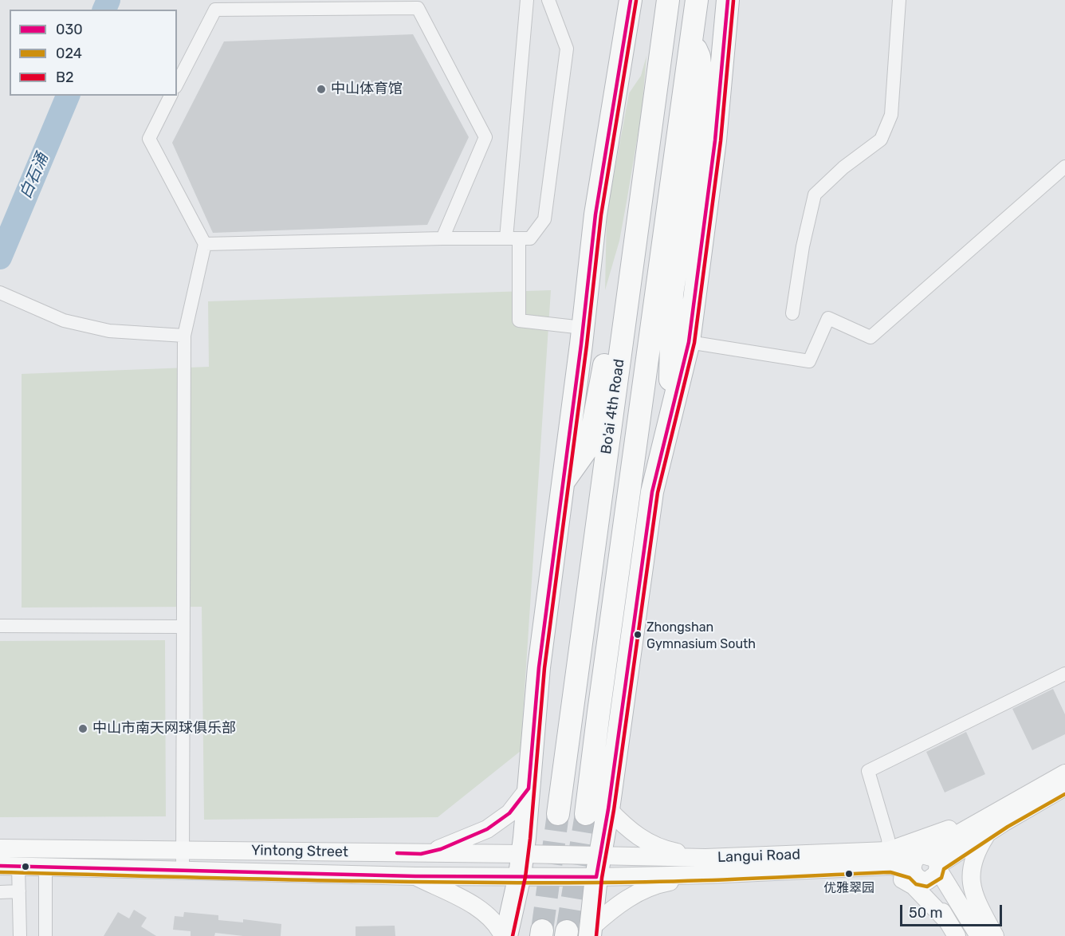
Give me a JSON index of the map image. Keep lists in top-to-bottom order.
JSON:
{
  "streets": {
    "highway": ["Bo'ai 4th Road"],
    "street": ["Yintong Street", "Langui Road"]
  },
  "crossings": [
    ["Yintong Street", "Langui Road"]
  ],
  "water": ["白石涌"],
  "places": [
    "中山体育馆",
    "Zhongshan Gymnasium South",
    "中山市南天网球俱乐部",
    "优雅翠园"
  ],
  "lines": ["transit line 030", "transit line B2", "transit line 024"],
  "legend": ["030", "024", "B2"],
  "scale_bar": "50 m"
}
